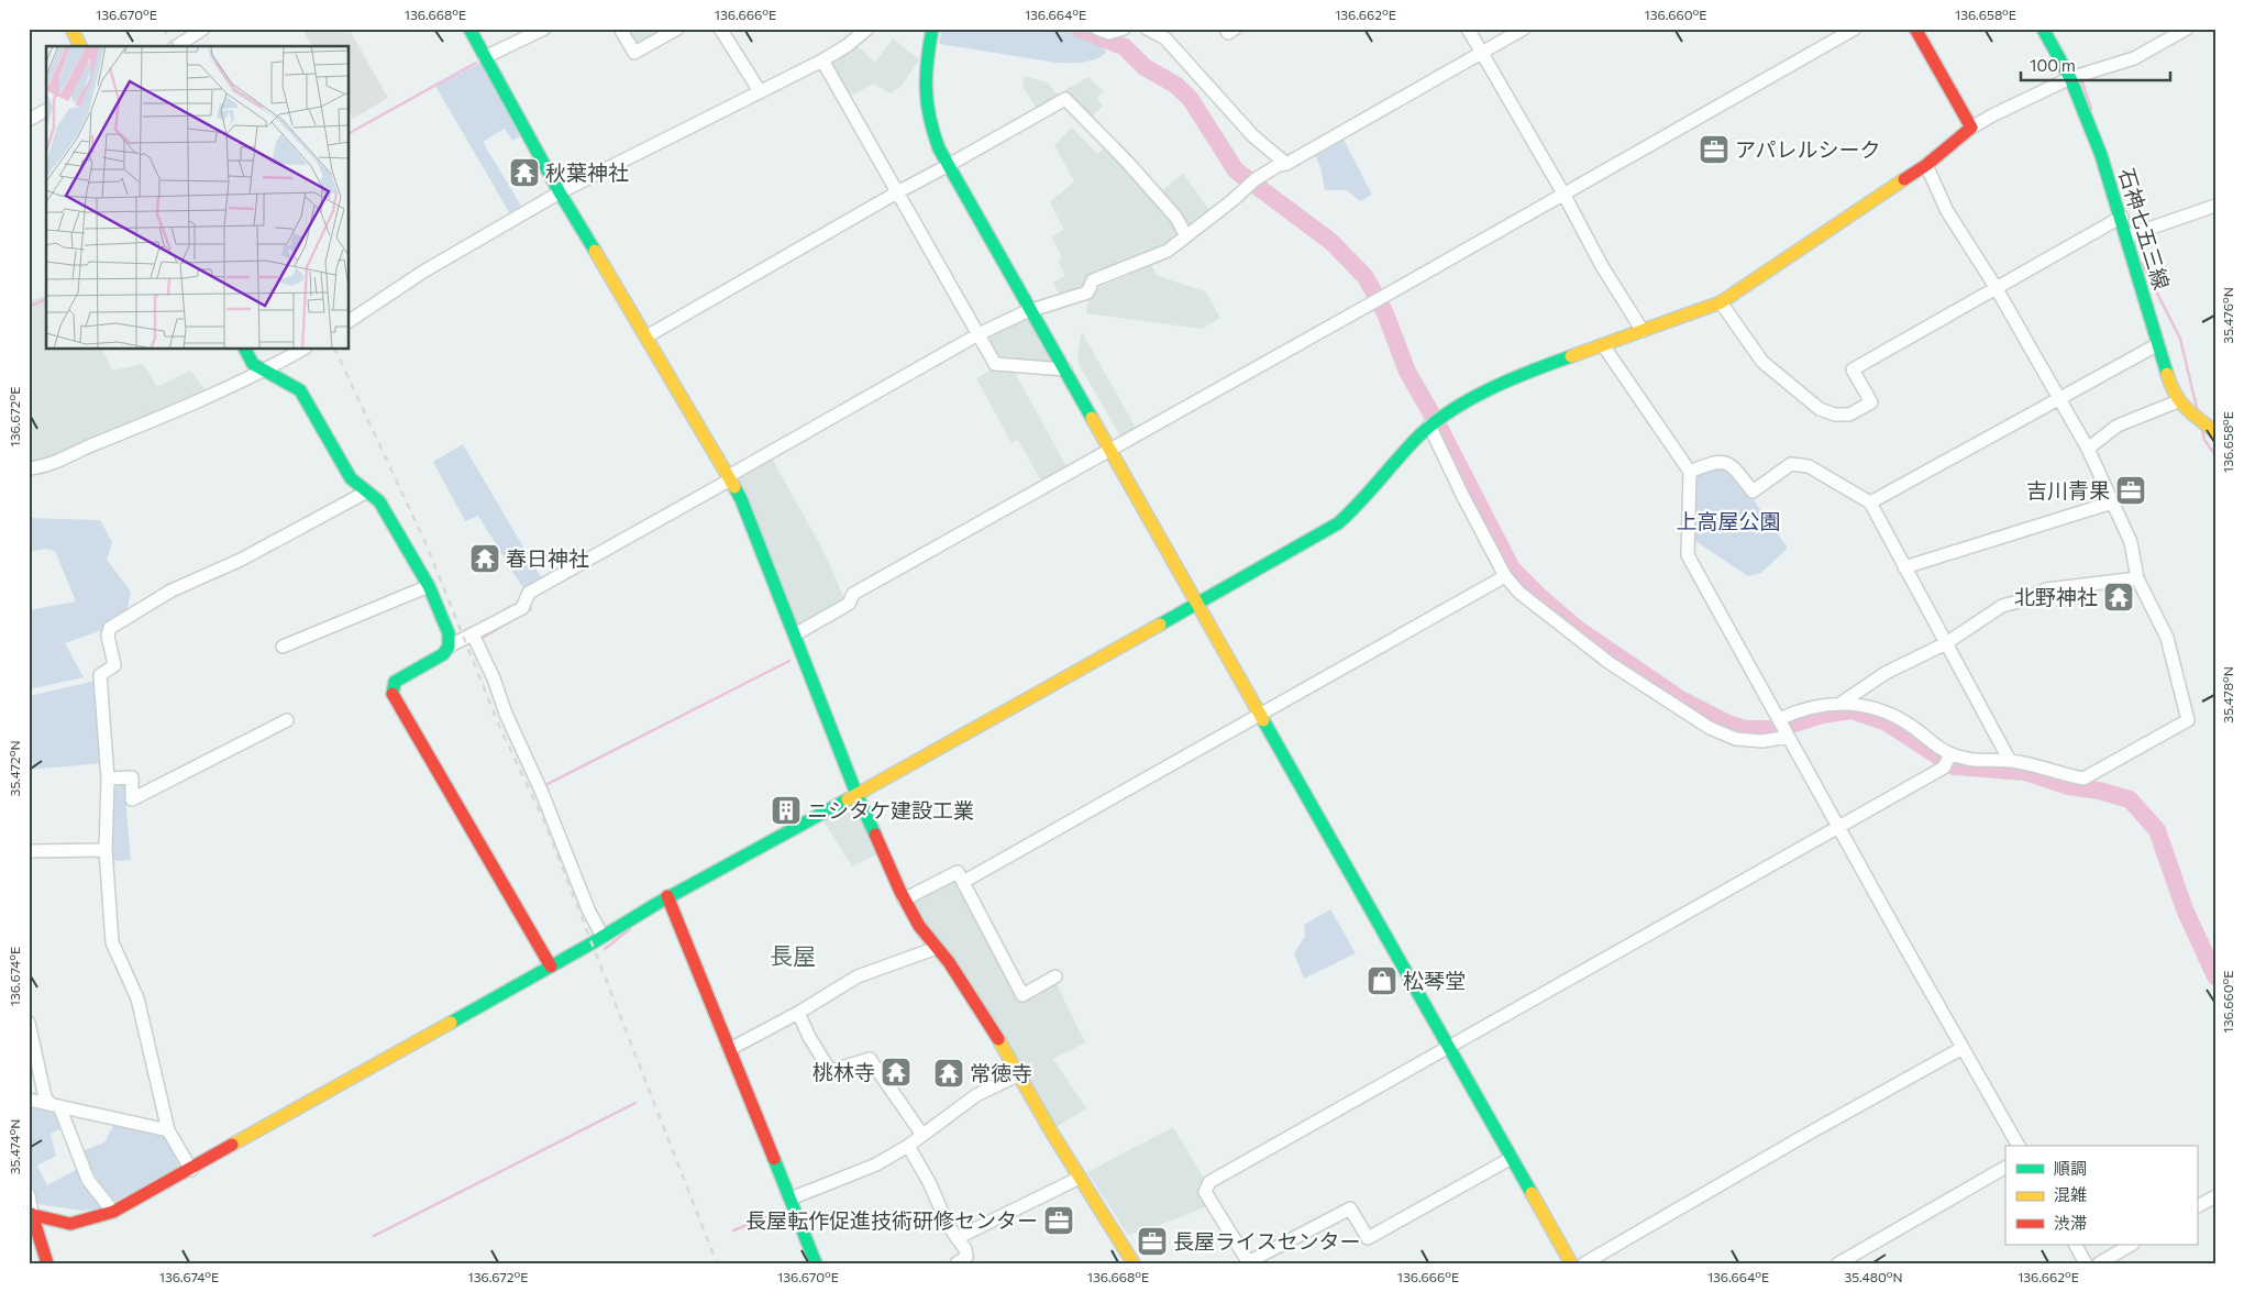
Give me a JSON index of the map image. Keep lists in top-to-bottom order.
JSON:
{
  "streets": {
    "street": ["石神七五三線"]
  },
  "districts": ["長屋"],
  "parks": ["上高屋公園"],
  "places": {
    "office": [
      "アパレルシーク",
      "吉川青果",
      "長屋転作促進技術研修センター",
      "長屋ライスセンター"
    ],
    "temple": [
      "秋葉神社",
      "春日神社",
      "北野神社",
      "桃林寺",
      "常徳寺"
    ],
    "building": ["ニシタケ建設工業"],
    "shop": ["松琴堂"]
  },
  "legend": ["順調", "混雑", "渋滞"],
  "scale_bar": "100 m",
  "coordinates": [
    "136.670°E",
    "136.668°E",
    "136.666°E",
    "136.664°E",
    "136.662°E",
    "136.660°E",
    "136.658°E",
    "35.476°N",
    "136.672°E",
    "35.478°N",
    "35.472°N",
    "136.674°E",
    "35.474°N",
    "35.480°N"
  ]
}
